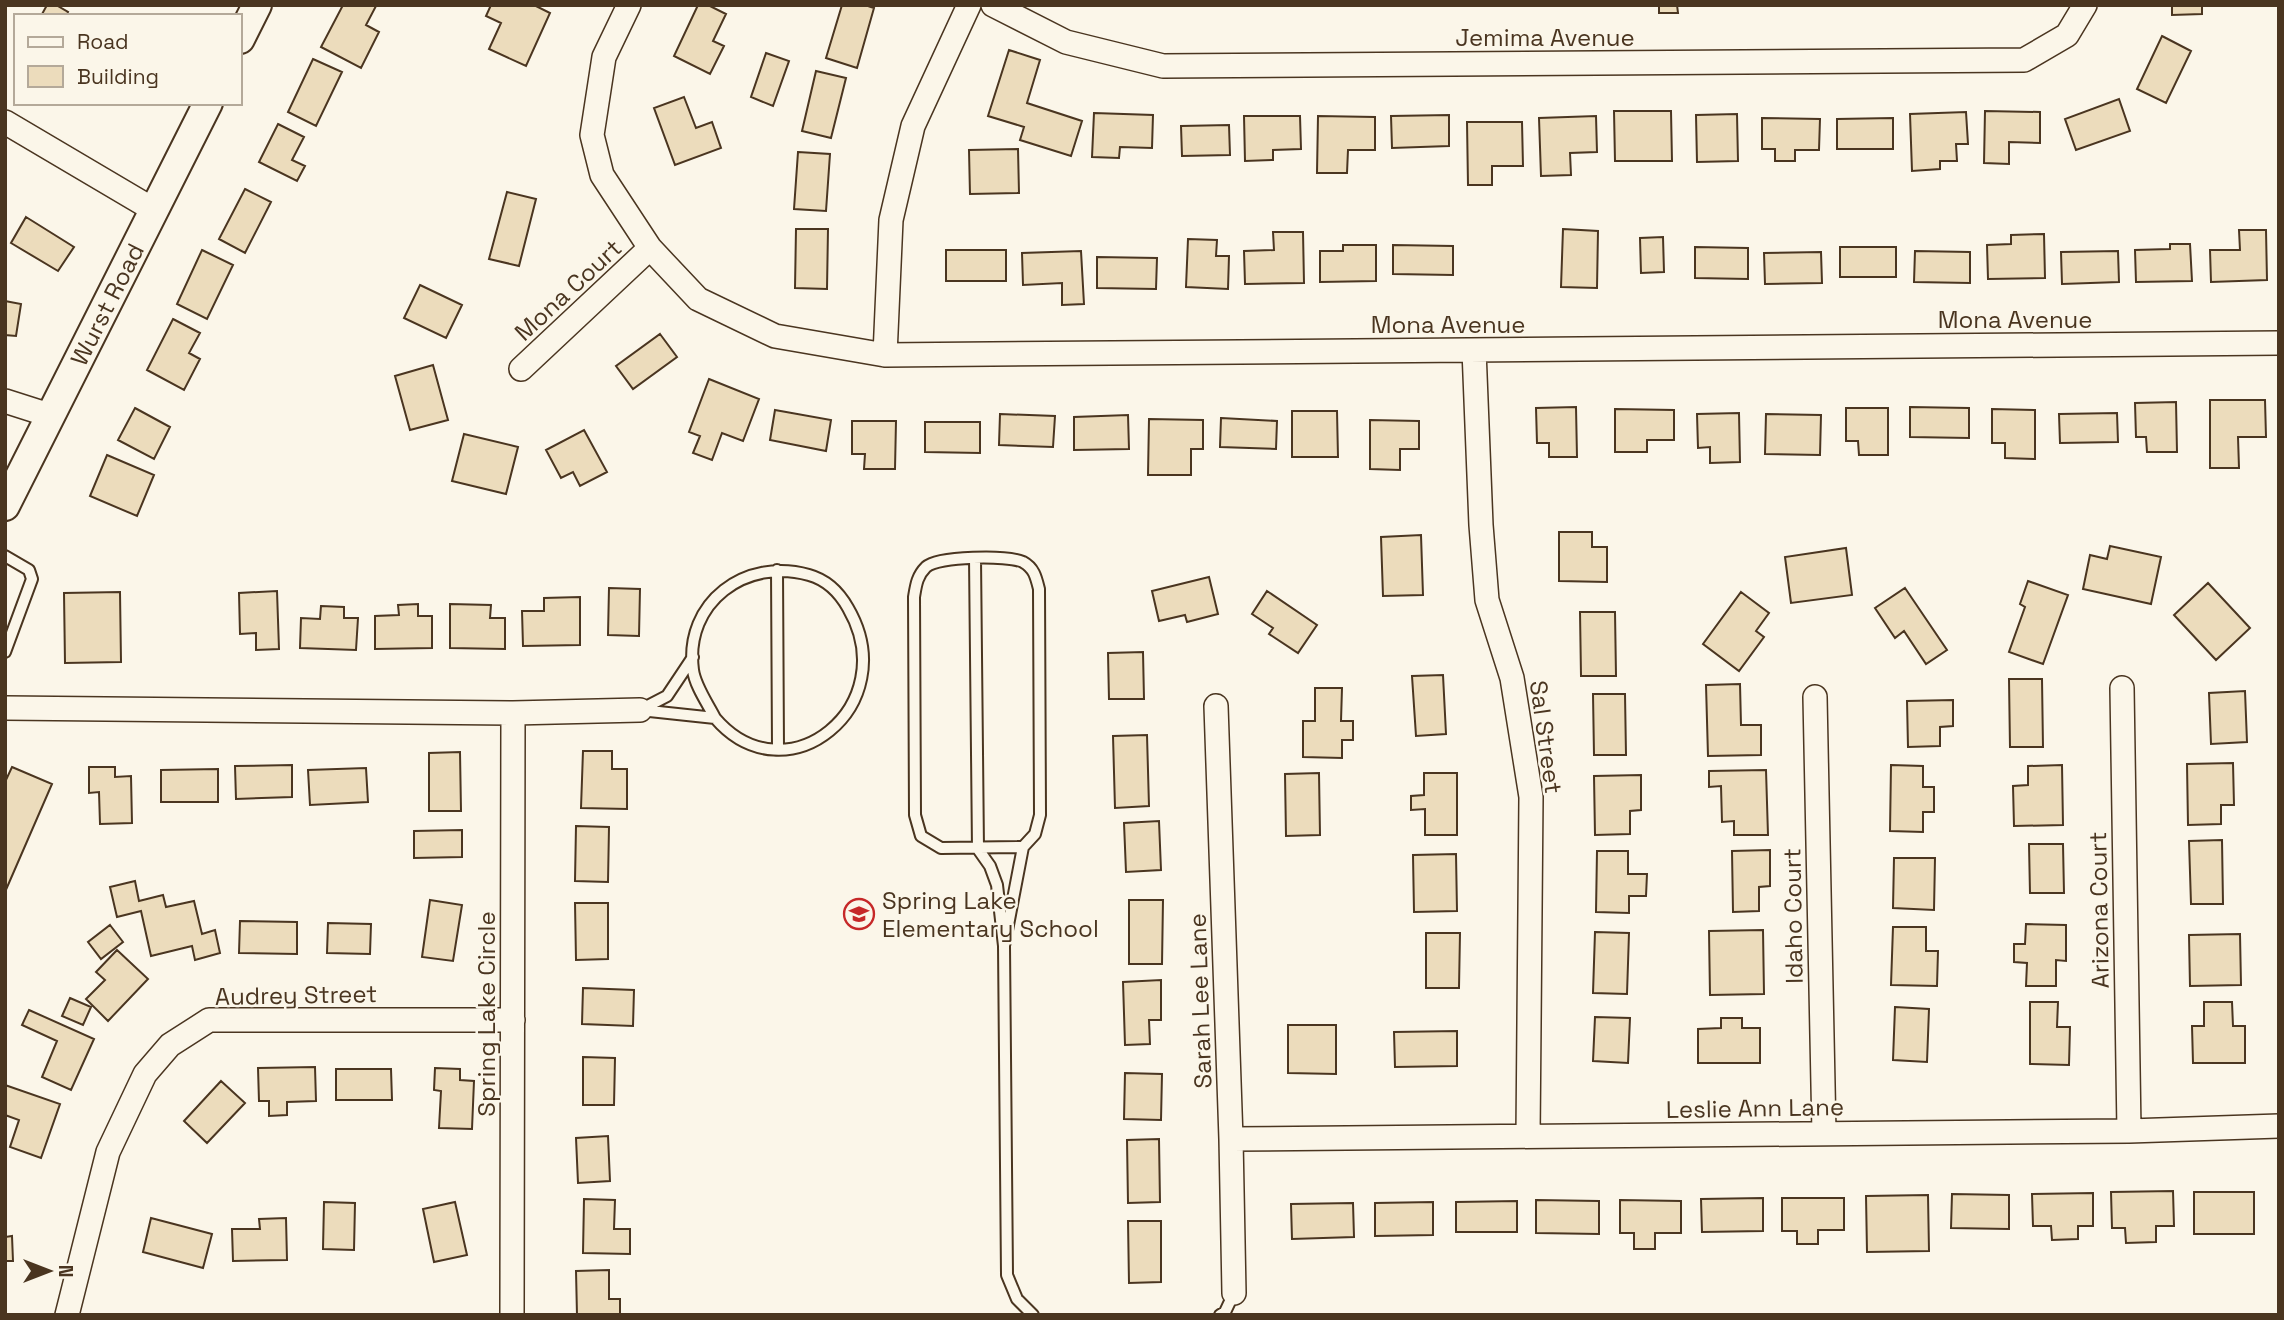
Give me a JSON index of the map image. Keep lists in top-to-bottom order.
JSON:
{
  "streets": {
    "street": [
      "Jemima Avenue",
      "Mona Court",
      "Wurst Road",
      "Mona Avenue",
      "Sal Street",
      "Arizona Court",
      "Idaho Court",
      "Audrey Street",
      "Sarah Lee Lane",
      "Spring Lake Circle",
      "Leslie Ann Lane"
    ]
  },
  "crossings": [
    ["Mona Court", "Mona Avenue"],
    ["Mona Avenue", "Sal Street"],
    ["Sal Street", "Leslie Ann Lane"],
    ["Arizona Court", "Leslie Ann Lane"],
    ["Idaho Court", "Leslie Ann Lane"],
    ["Audrey Street", "Spring Lake Circle"],
    ["Sarah Lee Lane", "Leslie Ann Lane"]
  ],
  "places": {
    "school or university": ["Spring Lake Elementary School"]
  },
  "legend": ["Road", "Building"],
  "north": "right"
}
